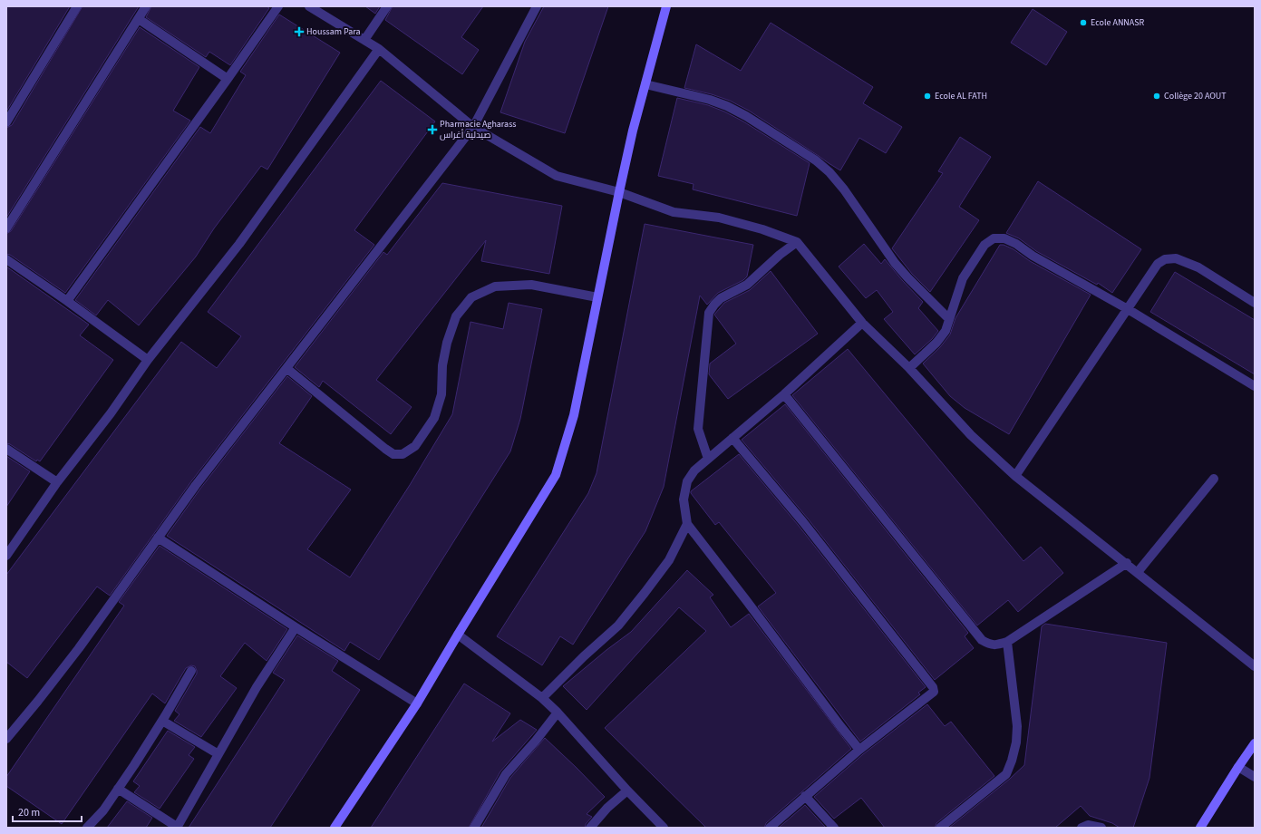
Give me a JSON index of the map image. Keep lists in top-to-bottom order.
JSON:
{
  "places": {
    "other": ["Ecole ANNASR", "Ecole AL FATH", "Collège 20 AOUT"],
    "health": ["Houssam Para", "Pharmacie Agharass صيدلية أغراس"]
  },
  "scale_bar": "20 m"
}
